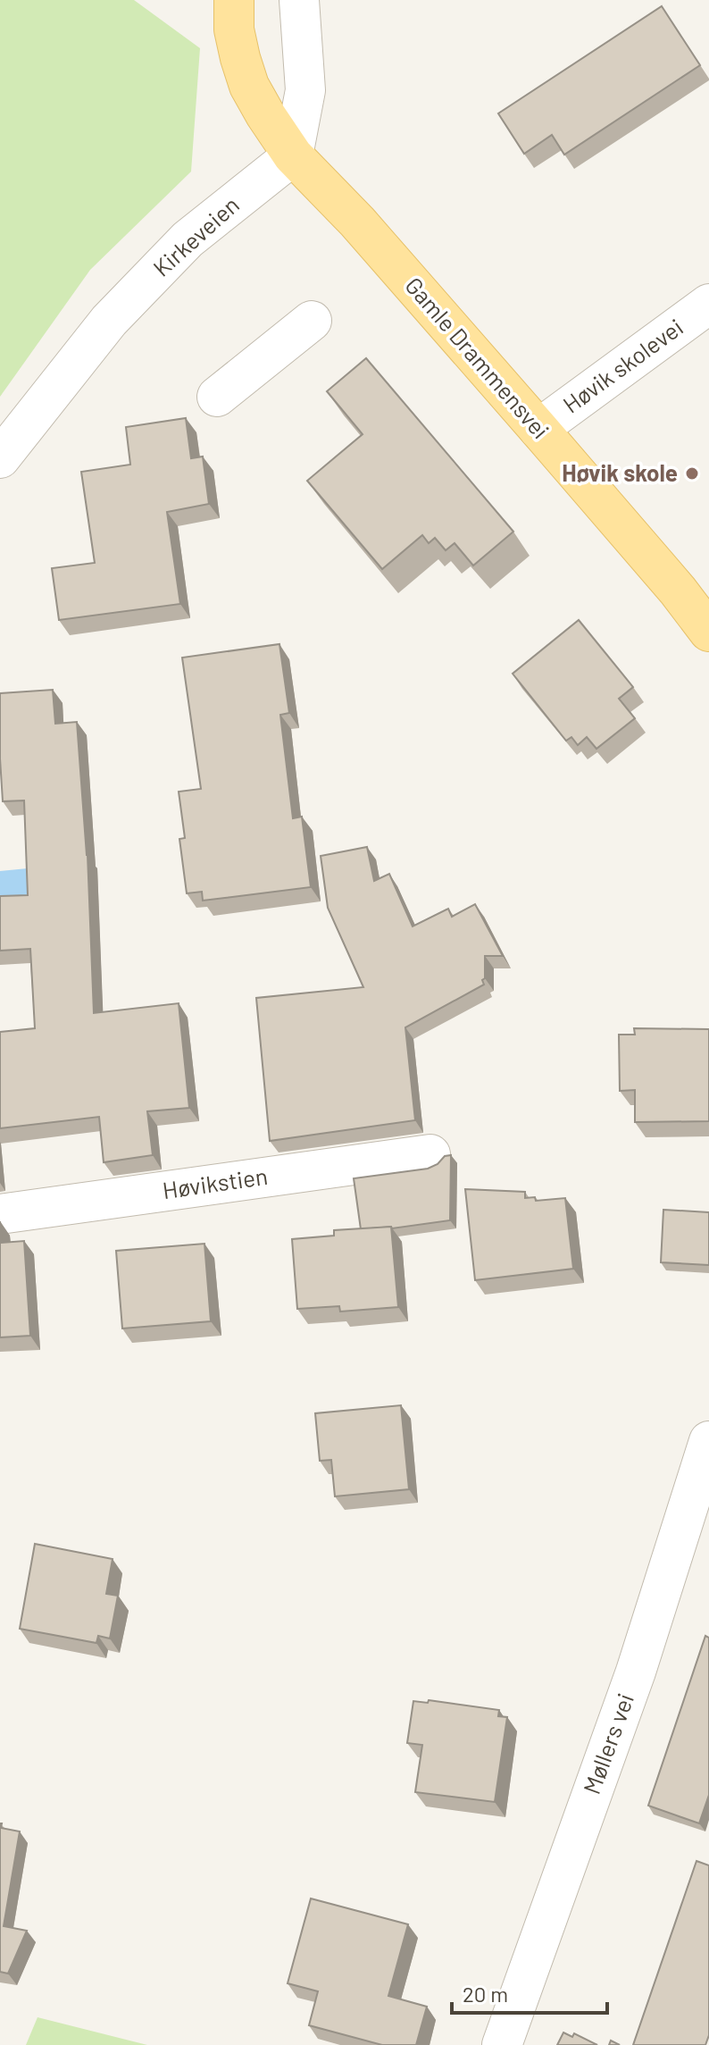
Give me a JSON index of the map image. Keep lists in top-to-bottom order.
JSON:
{
  "streets": {
    "main road": ["Gamle Drammensvei"],
    "street": [
      "Kirkeveien",
      "Høvik skolevei",
      "Høvikstien",
      "Møllers vei"
    ]
  },
  "crossings": [
    ["Kirkeveien", "Gamle Drammensvei"],
    ["Gamle Drammensvei", "Høvik skolevei"]
  ],
  "places": ["Høvik skole"],
  "scale_bar": "20 m"
}
